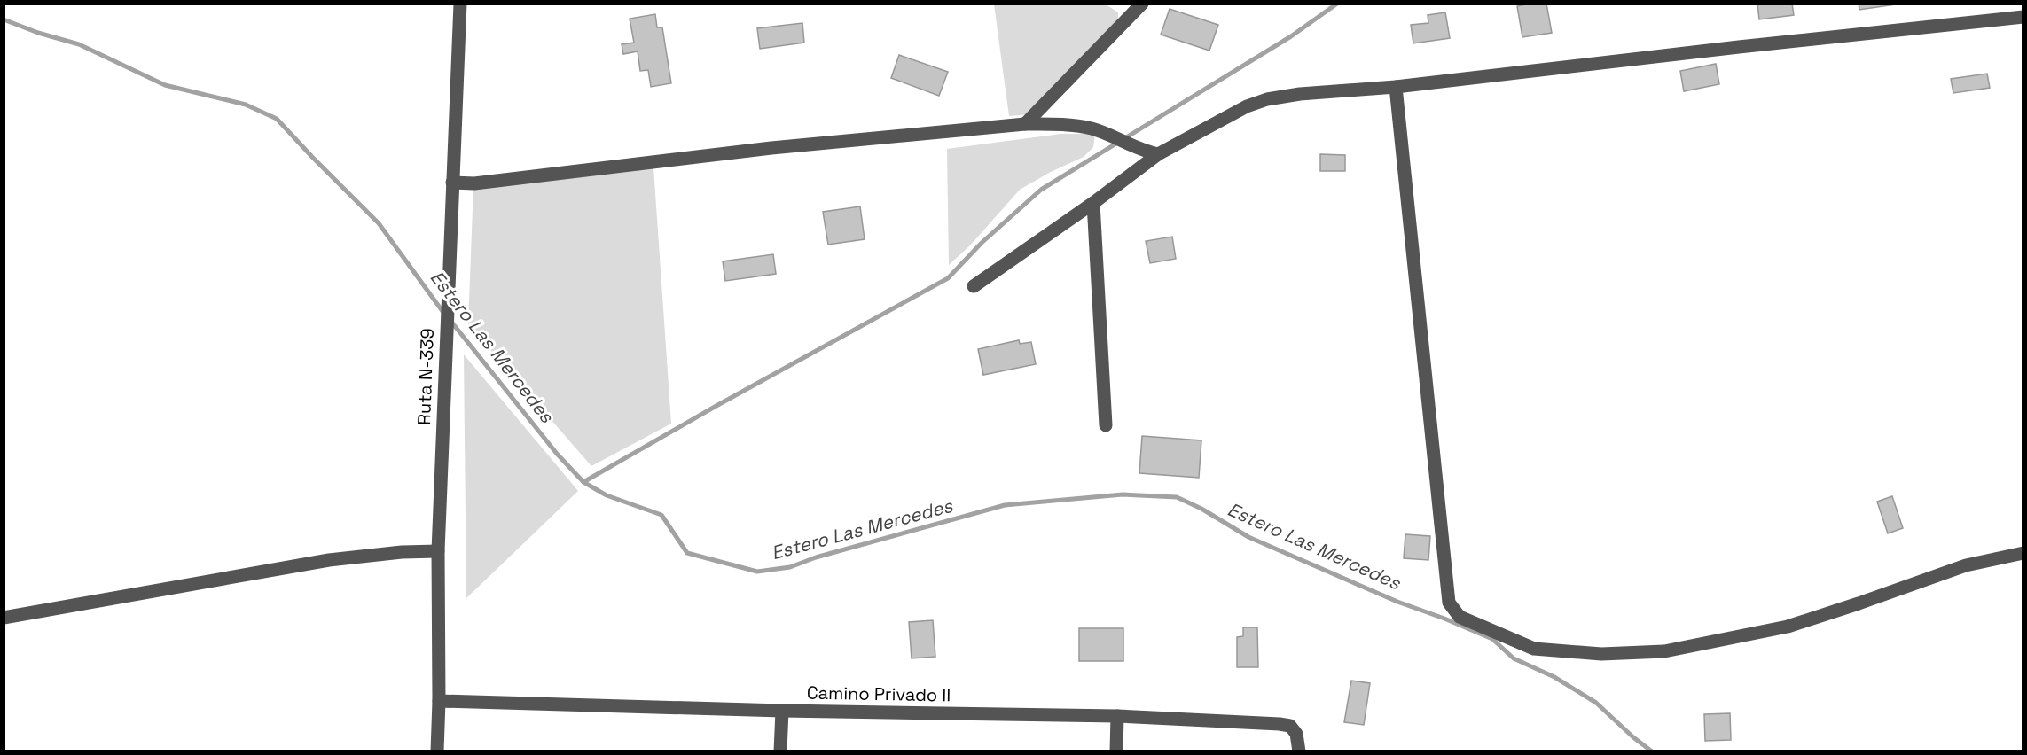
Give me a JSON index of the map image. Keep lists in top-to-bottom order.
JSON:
{
  "streets": {
    "street": ["Ruta N-339", "Camino Privado II"]
  },
  "crossings": [
    ["Ruta N-339", "Camino Privado II"]
  ],
  "water": ["Estero Las Mercedes"]
}
